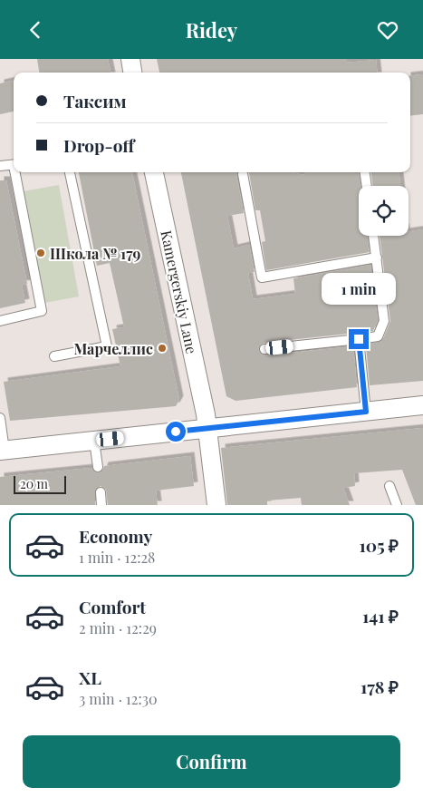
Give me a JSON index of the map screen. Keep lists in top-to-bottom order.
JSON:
{
  "streets": {
    "street": ["Kamergerskiy Lane"]
  },
  "places": ["Школа № 179", "Марчеллис"],
  "scale_bar": "20 m",
  "page": {
    "header": "Ridey",
    "banner": ["Таксим", "Drop-off"],
    "bubble": "1 min",
    "scale": "20 m",
    "list": [
      {
        "name": "Economy",
        "note": "1 min · 12:28",
        "value": "105 ₽"
      },
      {
        "name": "Comfort",
        "note": "2 min · 12:29",
        "value": "141 ₽"
      },
      {
        "name": "XL",
        "note": "3 min · 12:30",
        "value": "178 ₽"
      }
    ],
    "buttons": "Confirm"
  }
}
